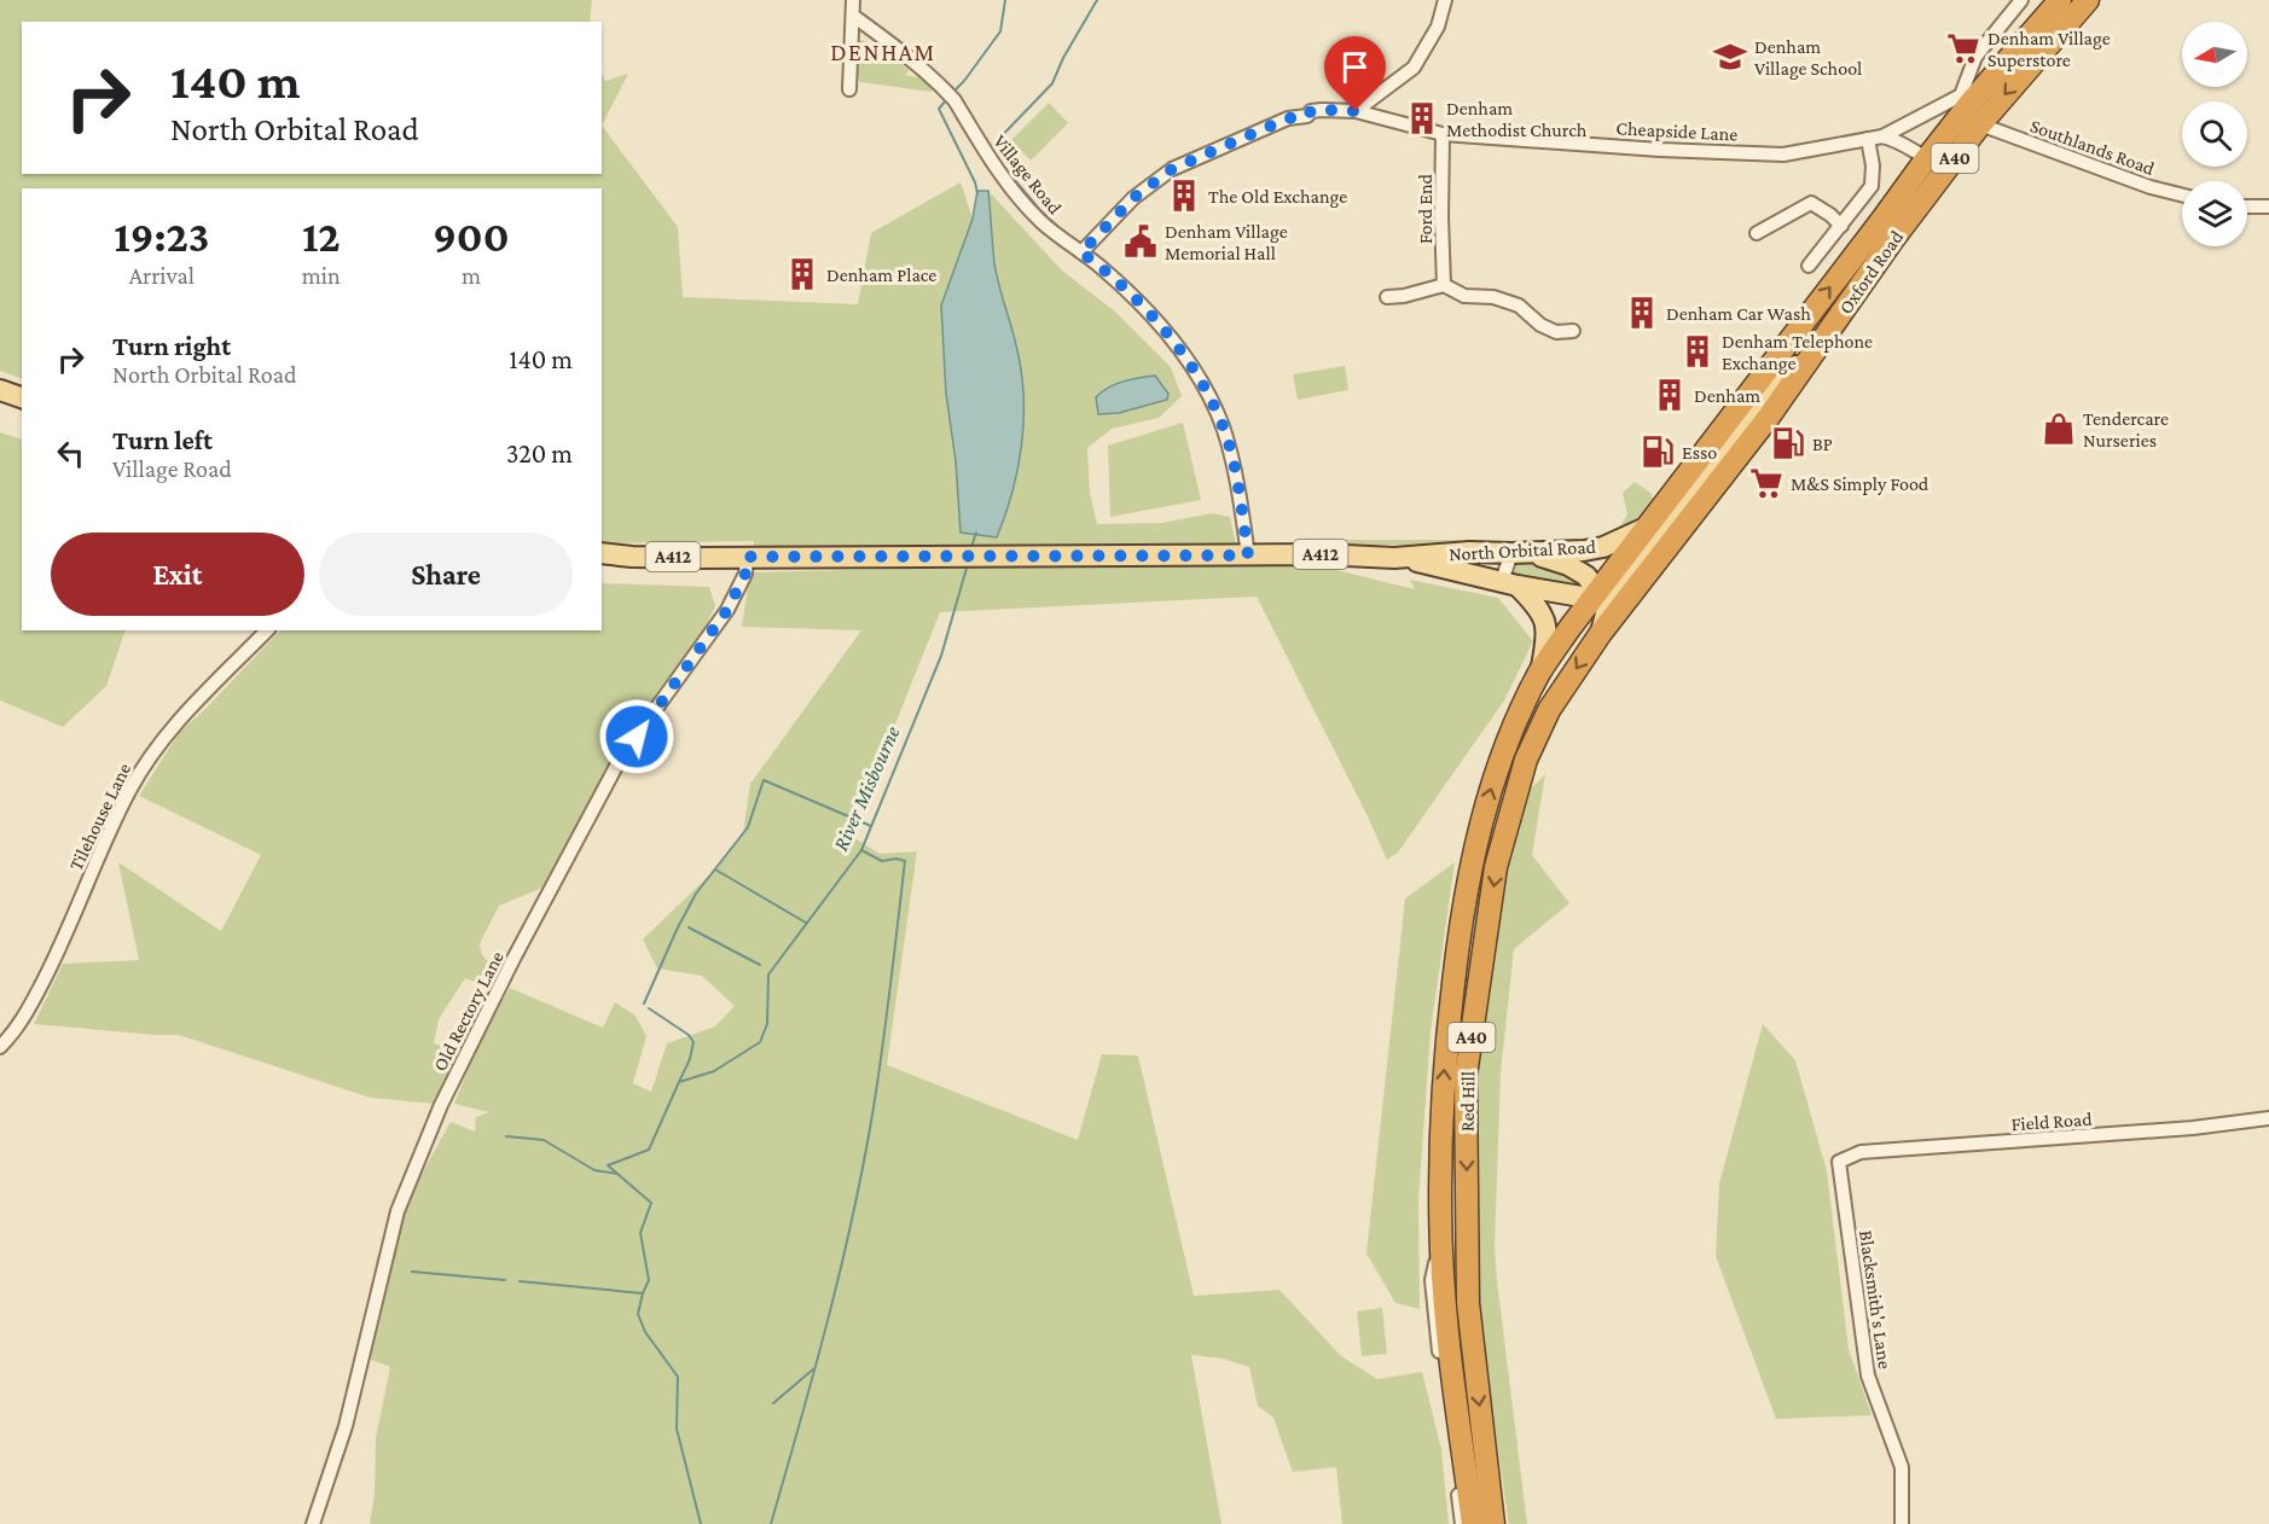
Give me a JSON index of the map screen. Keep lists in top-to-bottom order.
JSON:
{
  "streets": {
    "highway": ["A40", "Oxford Road", "Red Hill"],
    "main road": ["North Orbital Road", "A412"],
    "street": [
      "Cheapside Lane",
      "Southlands Road",
      "Village Road",
      "Ford End",
      "Tilehouse Lane",
      "Old Rectory Lane",
      "Field Road",
      "Blacksmith's Lane"
    ]
  },
  "crossings": [
    ["Cheapside Lane", "Village Road"],
    ["Cheapside Lane", "Ford End"],
    ["Southlands Road", "Oxford Road"],
    ["A40", "Oxford Road"],
    ["A40", "North Orbital Road"],
    ["A40", "Red Hill"],
    ["Village Road", "North Orbital Road"],
    ["Oxford Road", "North Orbital Road"],
    ["Oxford Road", "Red Hill"],
    ["North Orbital Road", "Old Rectory Lane"],
    ["North Orbital Road", "Red Hill"],
    ["Field Road", "Blacksmith's Lane"]
  ],
  "districts": ["DENHAM"],
  "water": ["River Misbourne"],
  "places": {
    "supermarket": ["Denham Village Superstore", "M&S Simply Food"],
    "school or university": ["Denham Village School"],
    "building": [
      "Denham Methodist Church",
      "The Old Exchange",
      "Denham Place",
      "Denham Car Wash",
      "Denham Telephone Exchange",
      "Denham"
    ],
    "public building": ["Denham Village Memorial Hall"],
    "shop": ["Tendercare Nurseries"],
    "fuel station": ["BP", "Esso"]
  },
  "north": "left",
  "page": {
    "turn": ["140 m", "North Orbital Road"],
    "eta": [
      "19:23",
      "Arrival",
      "12",
      "min",
      "900",
      "m"
    ],
    "list": [
      {
        "name": "Turn right",
        "note": "North Orbital Road",
        "value": "140 m"
      },
      {
        "name": "Turn left",
        "note": "Village Road",
        "value": "320 m"
      }
    ],
    "buttons": ["Exit", "Share"]
  }
}
